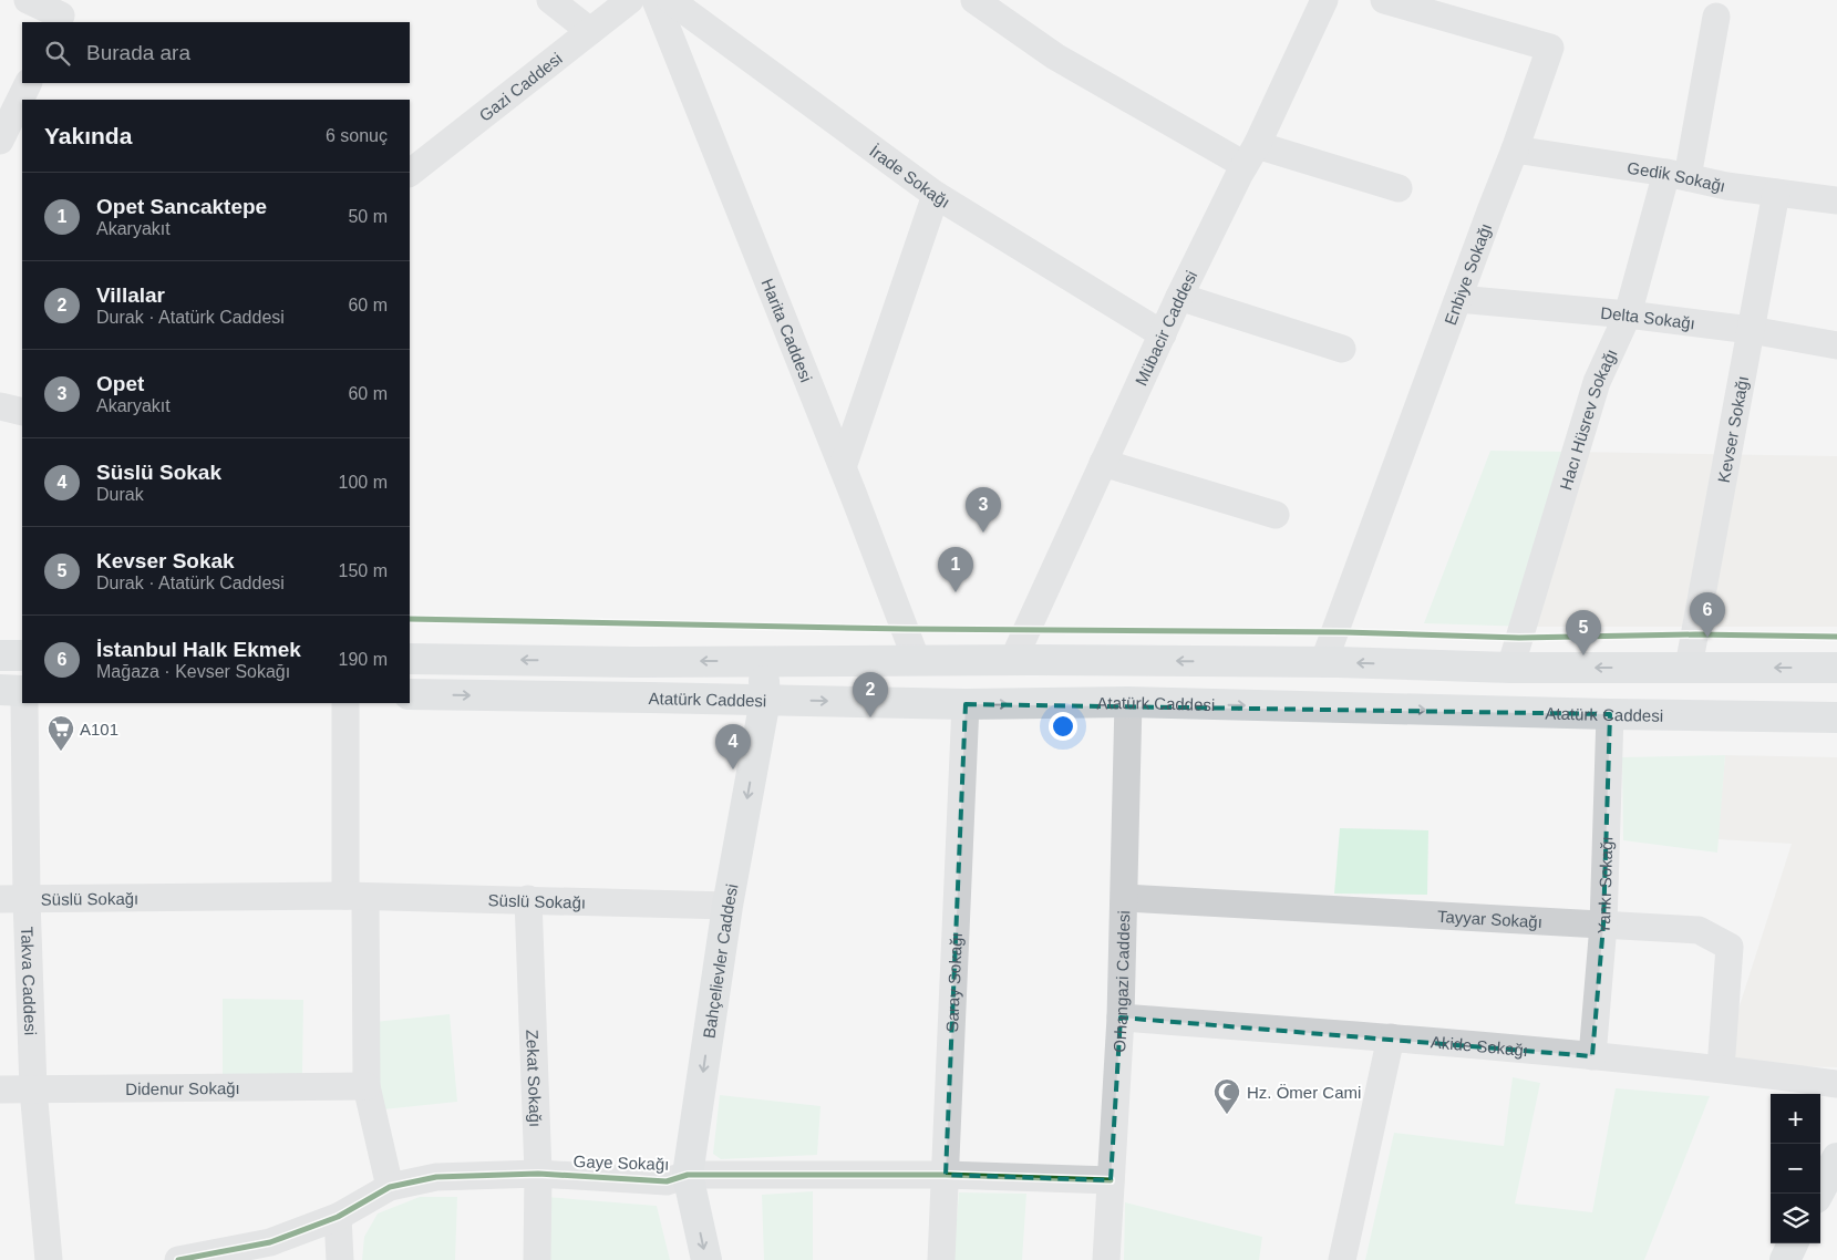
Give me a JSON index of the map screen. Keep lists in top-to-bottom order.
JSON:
{
  "streets": {
    "main road": ["Atatürk Caddesi", "Bahçelievler Caddesi"],
    "street": [
      "Gazi Caddesi",
      "İrade Sokağı",
      "Gedik Sokağı",
      "Enbiye Sokağı",
      "Delta Sokağı",
      "Mübacir Caddesi",
      "Harita Caddesi",
      "Hacı Hüsrev Sokağı",
      "Kevser Sokağı",
      "Yankı Sokağı",
      "Süslü Sokağı",
      "Tayyar Sokağı",
      "Takva Caddesi",
      "Orhangazi Caddesi",
      "Saray Sokağı",
      "Akide Sokağı",
      "Zekat Sokağı",
      "Didenur Sokağı",
      "Gaye Sokağı"
    ]
  },
  "crossings": [
    ["İrade Sokağı", "Mübacir Caddesi"],
    ["Gedik Sokağı", "Enbiye Sokağı"],
    ["Gedik Sokağı", "Hacı Hüsrev Sokağı"],
    ["Gedik Sokağı", "Kevser Sokağı"],
    ["Enbiye Sokağı", "Delta Sokağı"],
    ["Delta Sokağı", "Hacı Hüsrev Sokağı"],
    ["Delta Sokağı", "Kevser Sokağı"],
    ["Atatürk Caddesi", "Yankı Sokağı"],
    ["Atatürk Caddesi", "Bahçelievler Caddesi"],
    ["Atatürk Caddesi", "Orhangazi Caddesi"],
    ["Atatürk Caddesi", "Saray Sokağı"],
    ["Yankı Sokağı", "Tayyar Sokağı"],
    ["Yankı Sokağı", "Akide Sokağı"],
    ["Süslü Sokağı", "Bahçelievler Caddesi"],
    ["Süslü Sokağı", "Takva Caddesi"],
    ["Süslü Sokağı", "Zekat Sokağı"],
    ["Tayyar Sokağı", "Orhangazi Caddesi"],
    ["Tayyar Sokağı", "Akide Sokağı"],
    ["Bahçelievler Caddesi", "Gaye Sokağı"],
    ["Takva Caddesi", "Didenur Sokağı"],
    ["Orhangazi Caddesi", "Akide Sokağı"],
    ["Orhangazi Caddesi", "Gaye Sokağı"],
    ["Saray Sokağı", "Gaye Sokağı"],
    ["Zekat Sokağı", "Gaye Sokağı"]
  ],
  "one_way": ["Bahçelievler Caddesi"],
  "places": {
    "supermarket": ["A101"],
    "mosque": ["Hz. Ömer Cami"]
  },
  "page": {
    "search": "Burada ara",
    "heading": ["Yakında", "6 sonuç"],
    "list": [
      {
        "mark": "1",
        "name": "Opet Sancaktepe",
        "note": "Akaryakıt",
        "value": "50 m"
      },
      {
        "mark": "2",
        "name": "Villalar",
        "note": "Durak · Atatürk Caddesi",
        "value": "60 m"
      },
      {
        "mark": "3",
        "name": "Opet",
        "note": "Akaryakıt",
        "value": "60 m"
      },
      {
        "mark": "4",
        "name": "Süslü Sokak",
        "note": "Durak",
        "value": "100 m"
      },
      {
        "mark": "5",
        "name": "Kevser Sokak",
        "note": "Durak · Atatürk Caddesi",
        "value": "150 m"
      },
      {
        "mark": "6",
        "name": "İstanbul Halk Ekmek",
        "note": "Mağaza · Kevser Sokağı",
        "value": "190 m"
      }
    ],
    "pins": [
      "3",
      "1",
      "6",
      "5",
      "2",
      "4"
    ],
    "map_buttons": ["+", "−"]
  }
}
